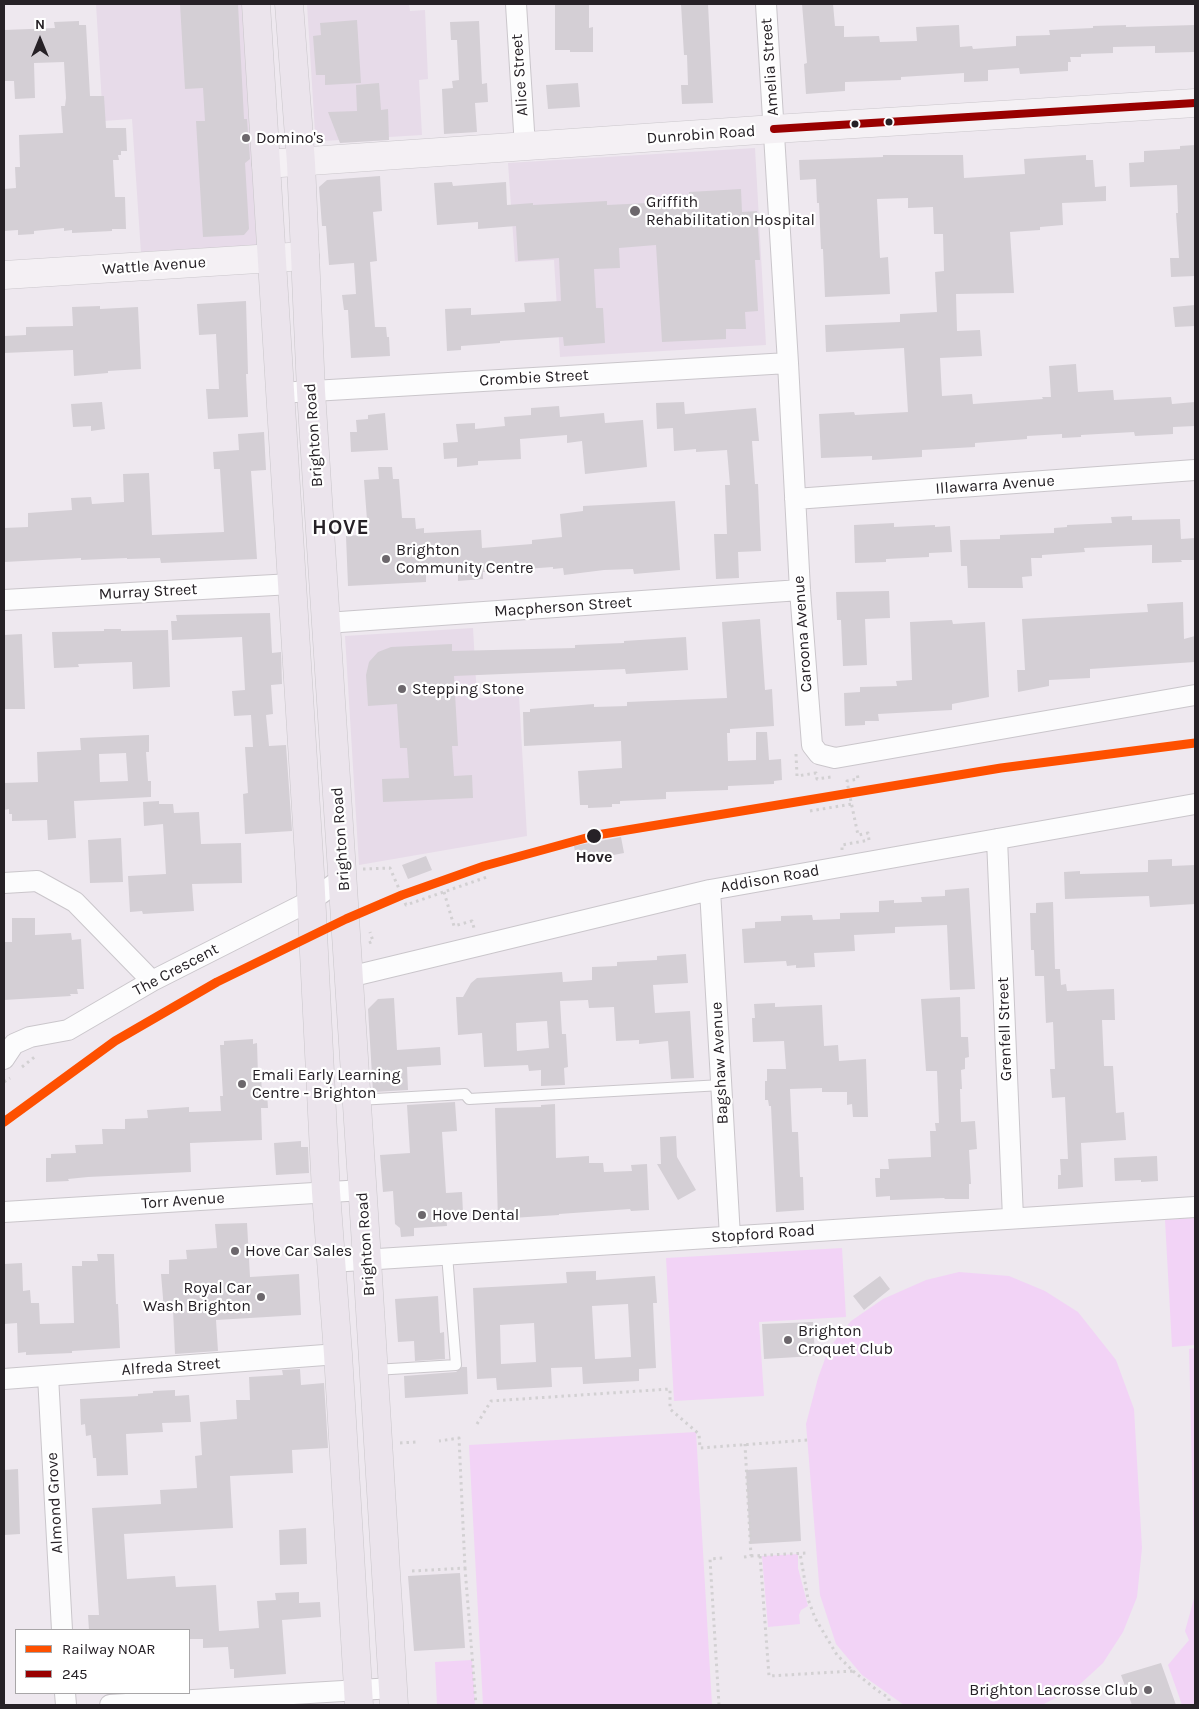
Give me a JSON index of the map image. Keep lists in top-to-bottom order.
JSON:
{
  "streets": {
    "main road": ["Brighton Road"],
    "street": [
      "Amelia Street",
      "Alice Street",
      "Dunrobin Road",
      "Wattle Avenue",
      "Crombie Street",
      "Illawarra Avenue",
      "Murray Street",
      "Macpherson Street",
      "Caroona Avenue",
      "Addison Road",
      "The Crescent",
      "Grenfell Street",
      "Bagshaw Avenue",
      "Torr Avenue",
      "Stopford Road",
      "Alfreda Street",
      "Almond Grove"
    ]
  },
  "crossings": [
    ["Amelia Street", "Dunrobin Road"],
    ["Amelia Street", "Caroona Avenue"],
    ["Alice Street", "Dunrobin Road"],
    ["Dunrobin Road", "Brighton Road"],
    ["Dunrobin Road", "Caroona Avenue"],
    ["Wattle Avenue", "Brighton Road"],
    ["Crombie Street", "Brighton Road"],
    ["Crombie Street", "Caroona Avenue"],
    ["Brighton Road", "Murray Street"],
    ["Brighton Road", "Macpherson Street"],
    ["Brighton Road", "Addison Road"],
    ["Brighton Road", "The Crescent"],
    ["Brighton Road", "Torr Avenue"],
    ["Brighton Road", "Stopford Road"],
    ["Brighton Road", "Alfreda Street"],
    ["Illawarra Avenue", "Caroona Avenue"],
    ["Macpherson Street", "Caroona Avenue"],
    ["Addison Road", "Grenfell Street"],
    ["Addison Road", "Bagshaw Avenue"],
    ["Grenfell Street", "Stopford Road"],
    ["Bagshaw Avenue", "Stopford Road"],
    ["Alfreda Street", "Almond Grove"]
  ],
  "districts": ["HOVE"],
  "places": [
    "Domino's",
    "Griffith Rehabilitation Hospital",
    "Brighton Community Centre",
    "Stepping Stone",
    "Hove",
    "Emali Early Learning Centre - Brighton",
    "Hove Dental",
    "Hove Car Sales",
    "Royal Car Wash Brighton",
    "Brighton Croquet Club",
    "Brighton Lacrosse Club"
  ],
  "lines": ["transit line 245", "rail line NOAR"],
  "legend": ["Railway NOAR", "245"],
  "north": "top"
}
